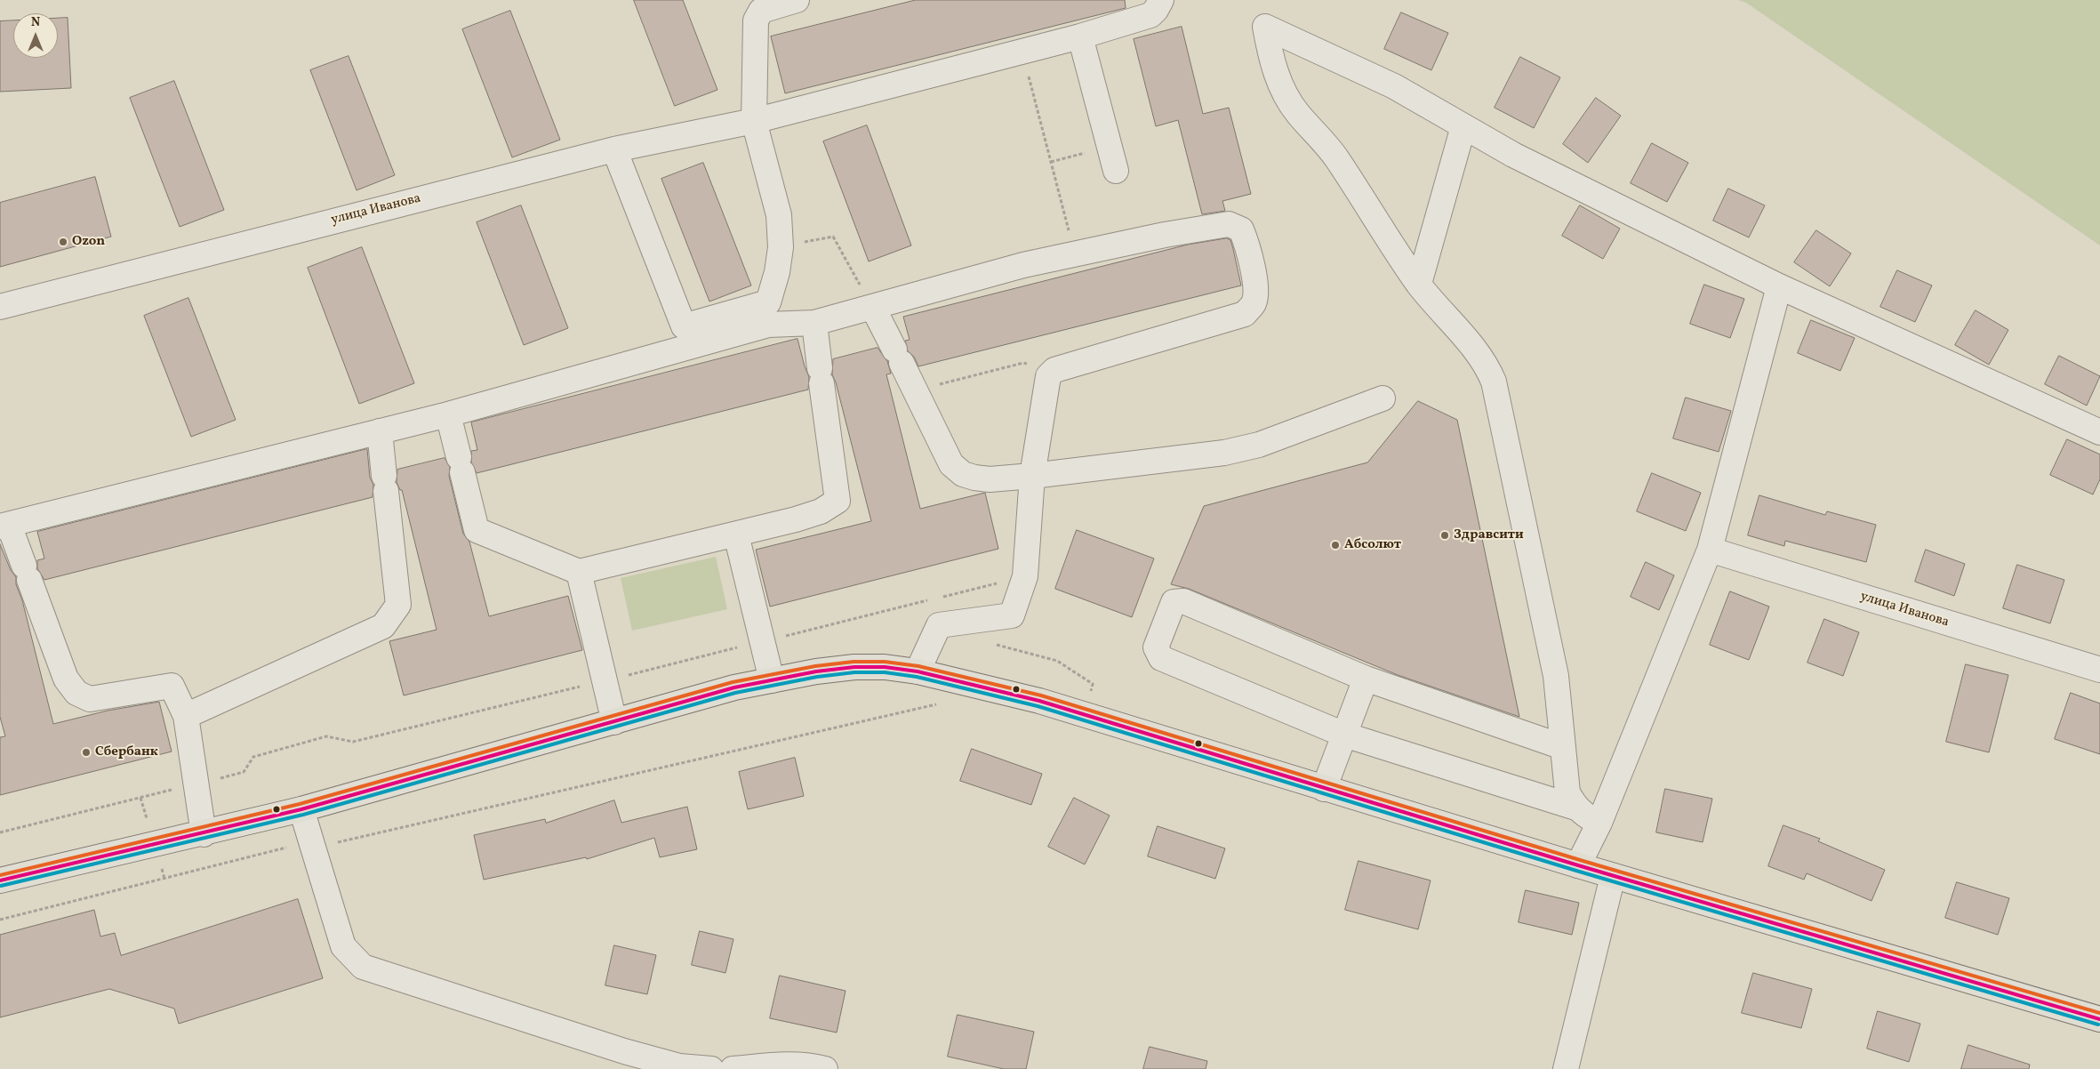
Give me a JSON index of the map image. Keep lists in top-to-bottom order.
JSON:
{
  "streets": {
    "street": ["улица Иванова"]
  },
  "places": [
    "Ozon",
    "Здравсити",
    "Абсолют",
    "Сбербанк"
  ],
  "north": "top"
}
